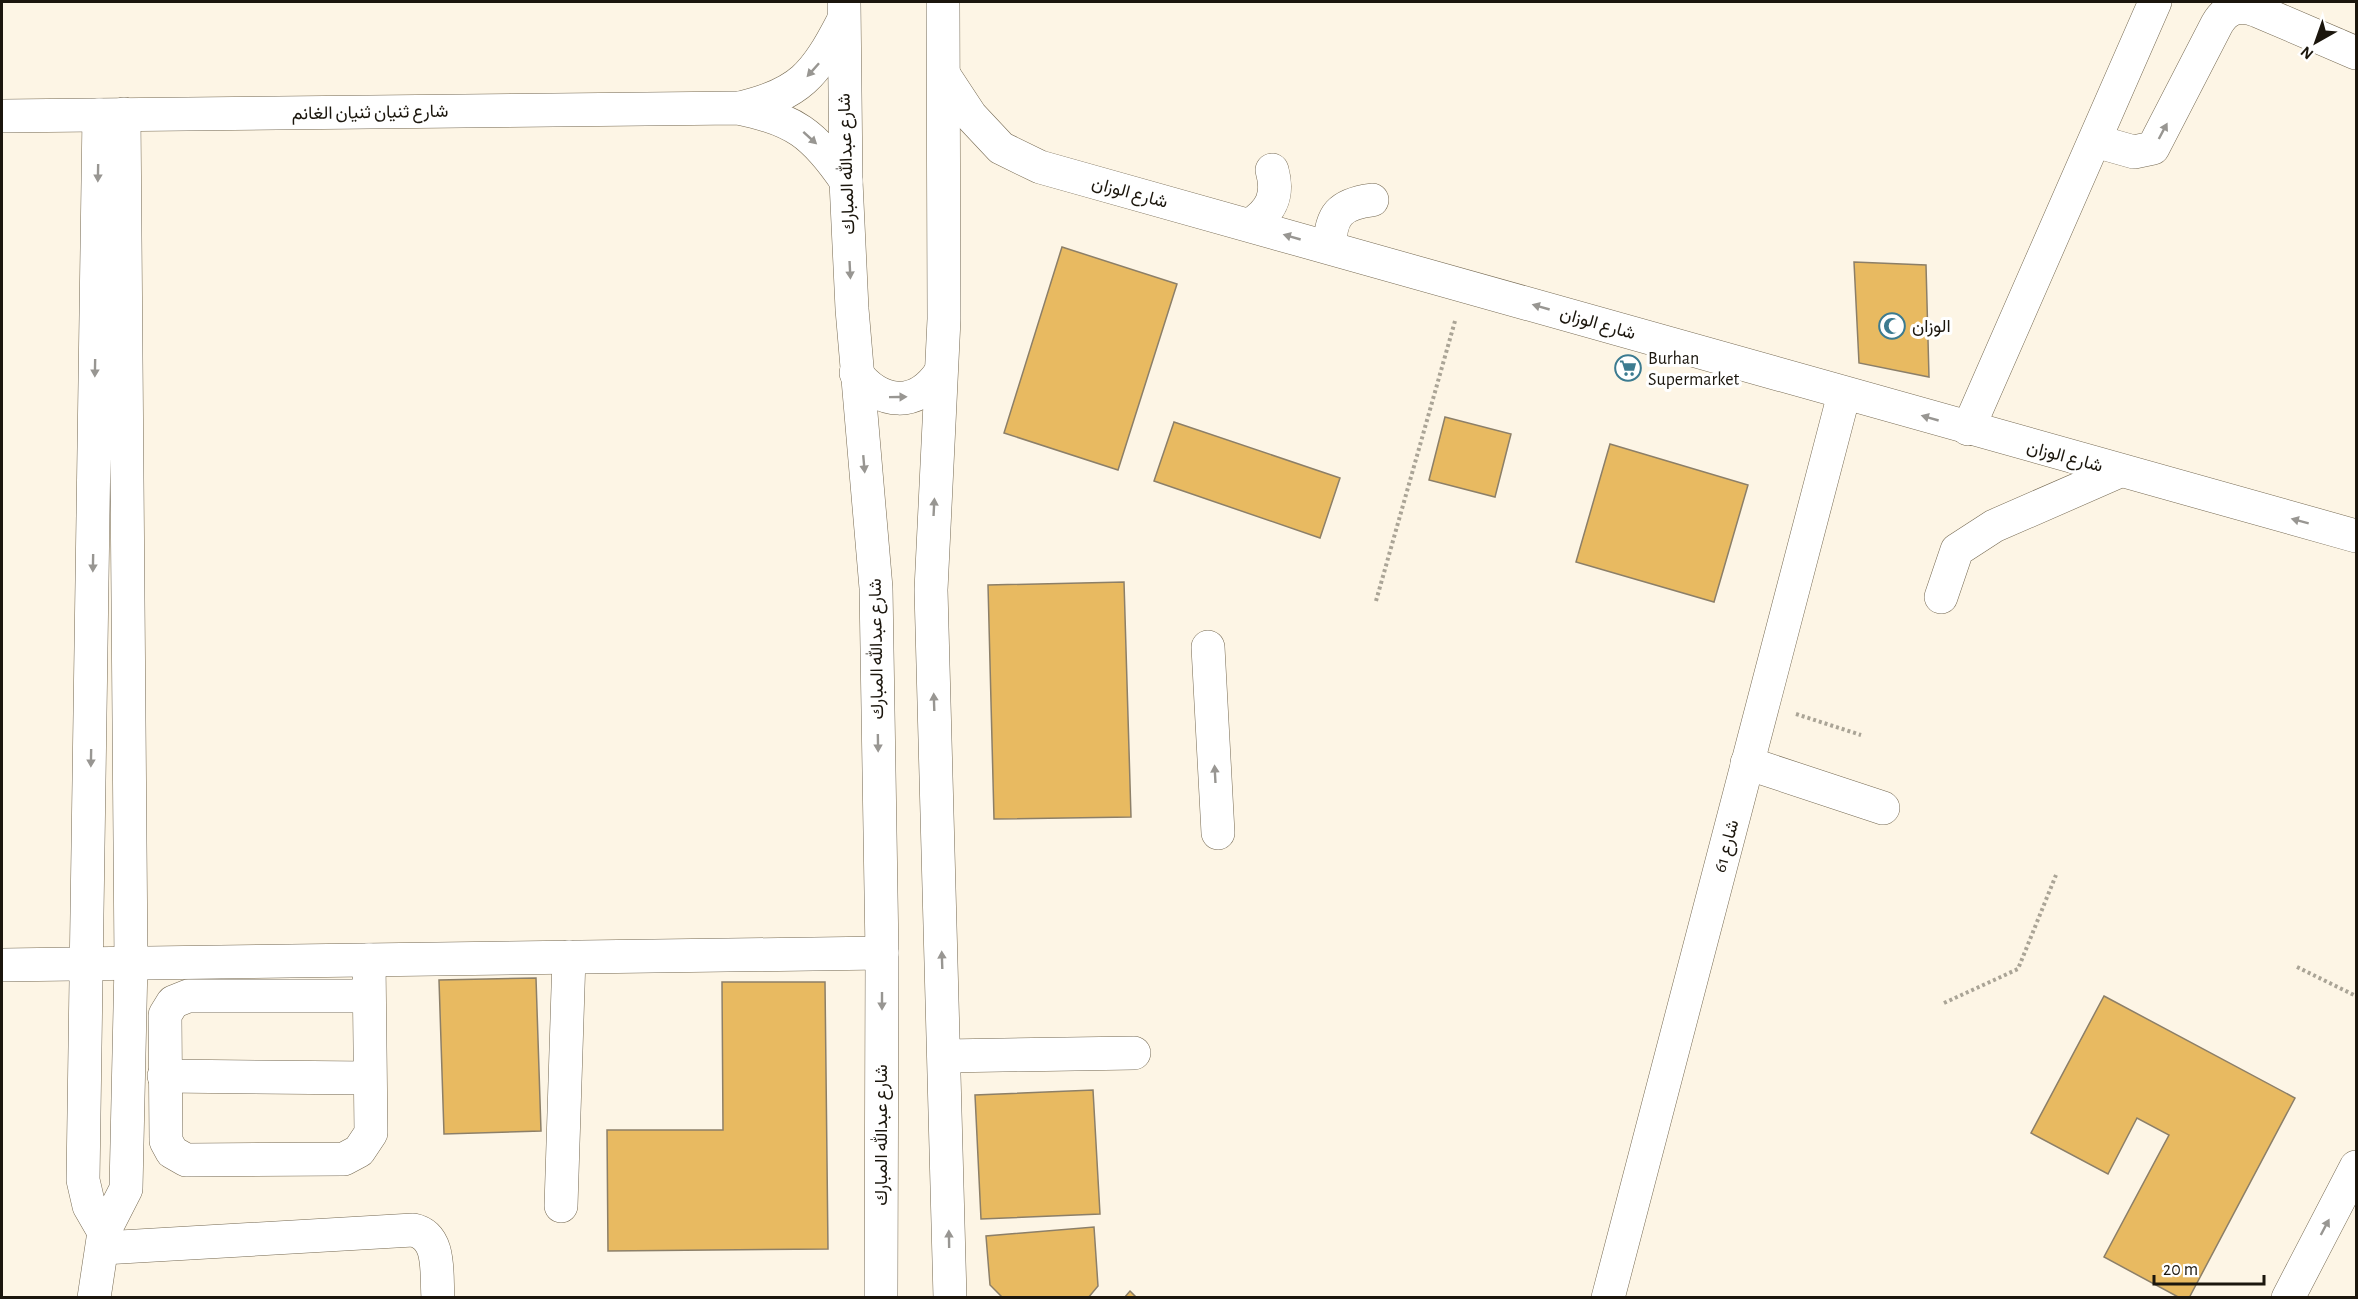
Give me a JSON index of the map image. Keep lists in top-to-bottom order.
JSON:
{
  "streets": {
    "street": [
      "شارع ثنيان ثنيان الغانم",
      "شارع عبدالله المبارك",
      "شارع الوزان",
      "شارع 61"
    ]
  },
  "crossings": [
    ["شارع الوزان", "شارع 61"]
  ],
  "one_way": ["شارع الوزان"],
  "places": {
    "mosque": ["الوزان"],
    "supermarket": ["Burhan Supermarket"]
  },
  "scale_bar": "20 m",
  "north": "bottom left"
}
